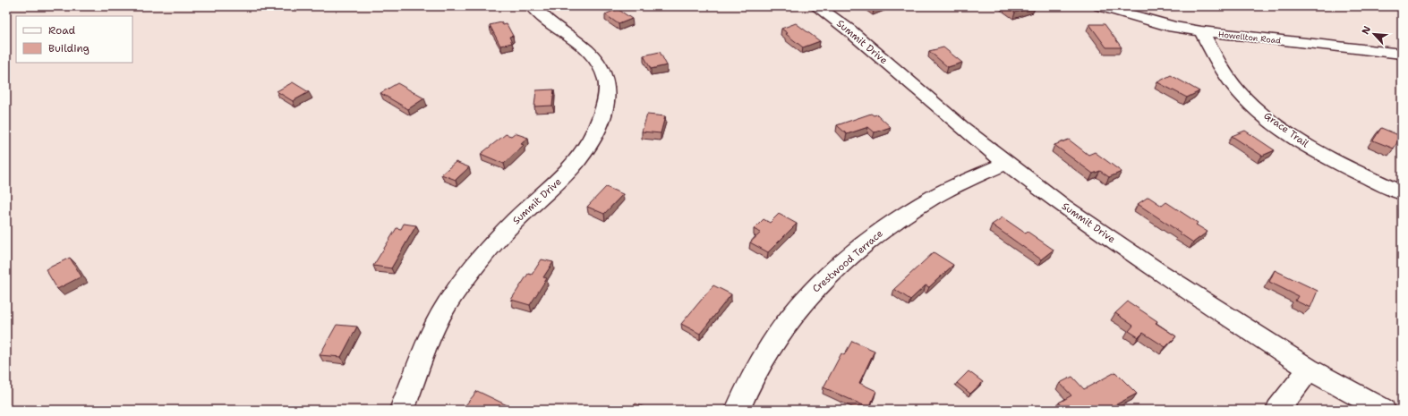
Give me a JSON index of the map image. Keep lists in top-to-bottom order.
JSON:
{
  "streets": {
    "street": [
      "Howellton Road",
      "Summit Drive",
      "Grace Trail",
      "Crestwood Terrace"
    ]
  },
  "crossings": [
    ["Howellton Road", "Grace Trail"],
    ["Summit Drive", "Crestwood Terrace"]
  ],
  "legend": ["Road", "Building"],
  "north": "top left"
}
